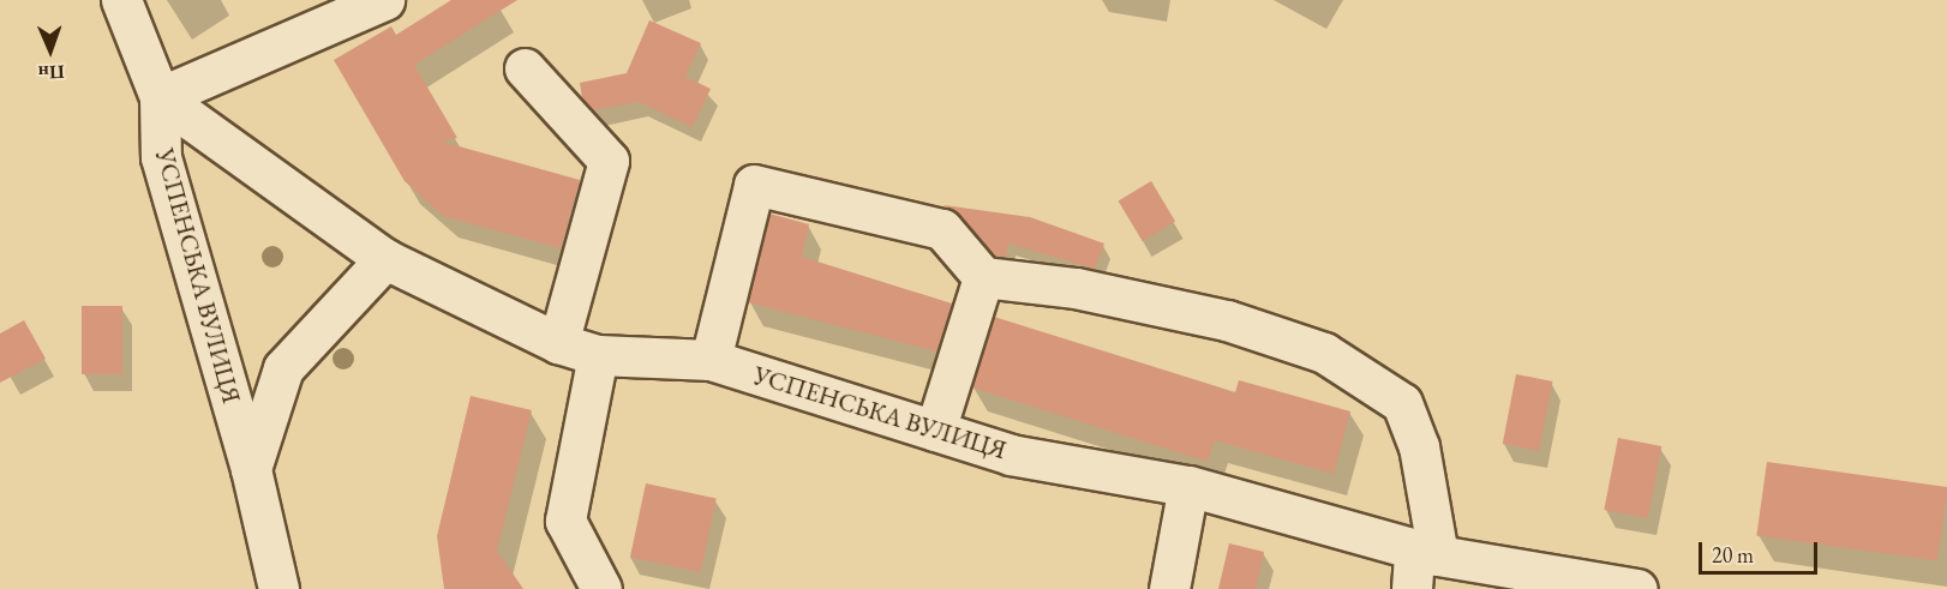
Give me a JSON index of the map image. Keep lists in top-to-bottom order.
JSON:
{
  "streets": {
    "street": ["УСПЕНСЬКА ВУЛИЦЯ"]
  },
  "scale_bar": "20 m",
  "north": "bottom"
}
